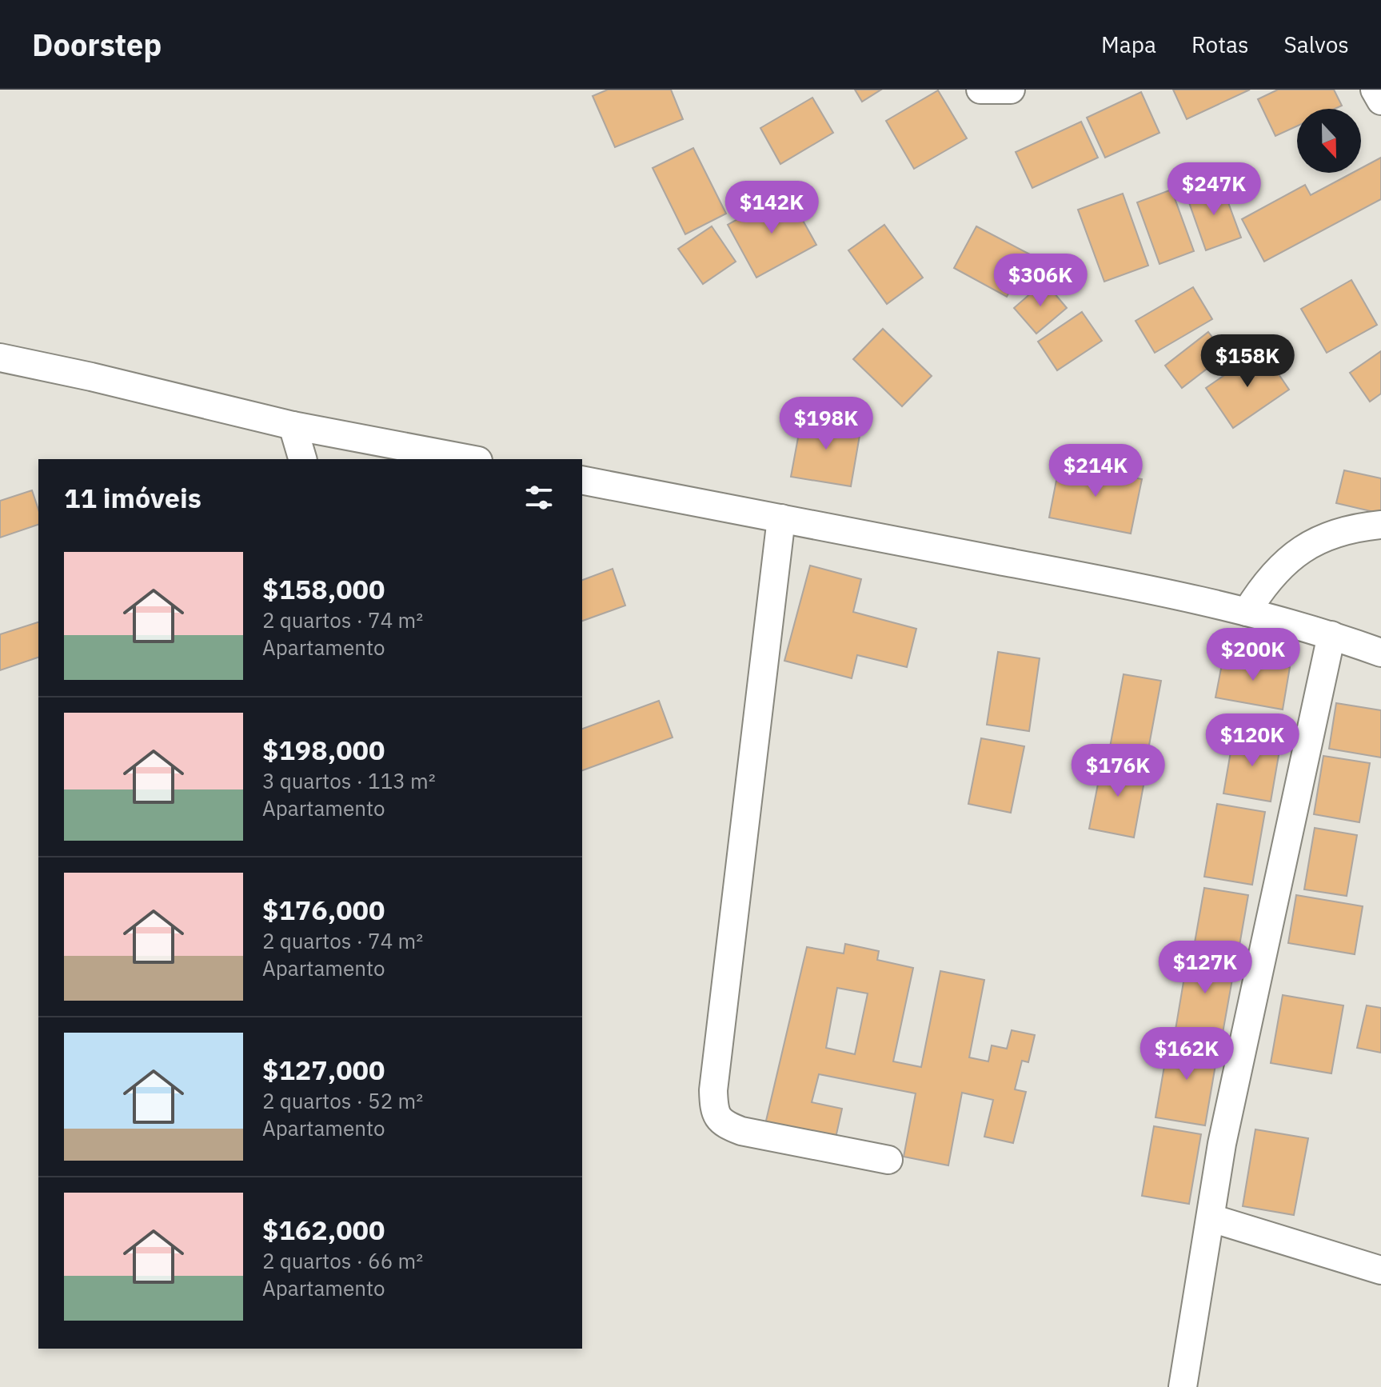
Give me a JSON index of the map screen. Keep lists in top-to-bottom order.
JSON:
{
  "north": "bottom",
  "page": {
    "header": "Doorstep",
    "nav": ["Mapa", "Rotas", "Salvos"],
    "price": [
      "$247K",
      "$142K",
      "$306K",
      "$158K",
      "$198K",
      "$214K",
      "$200K",
      "$120K",
      "$176K",
      "$127K",
      "$162K"
    ],
    "heading": "11 imóveis",
    "list": [
      {
        "name": "$158,000",
        "note": "2 quartos · 74 m² · Apartamento"
      },
      {
        "name": "$198,000",
        "note": "3 quartos · 113 m² · Apartamento"
      },
      {
        "name": "$176,000",
        "note": "2 quartos · 74 m² · Apartamento"
      },
      {
        "name": "$127,000",
        "note": "2 quartos · 52 m² · Apartamento"
      },
      {
        "name": "$162,000",
        "note": "2 quartos · 66 m² · Apartamento"
      }
    ]
  }
}
